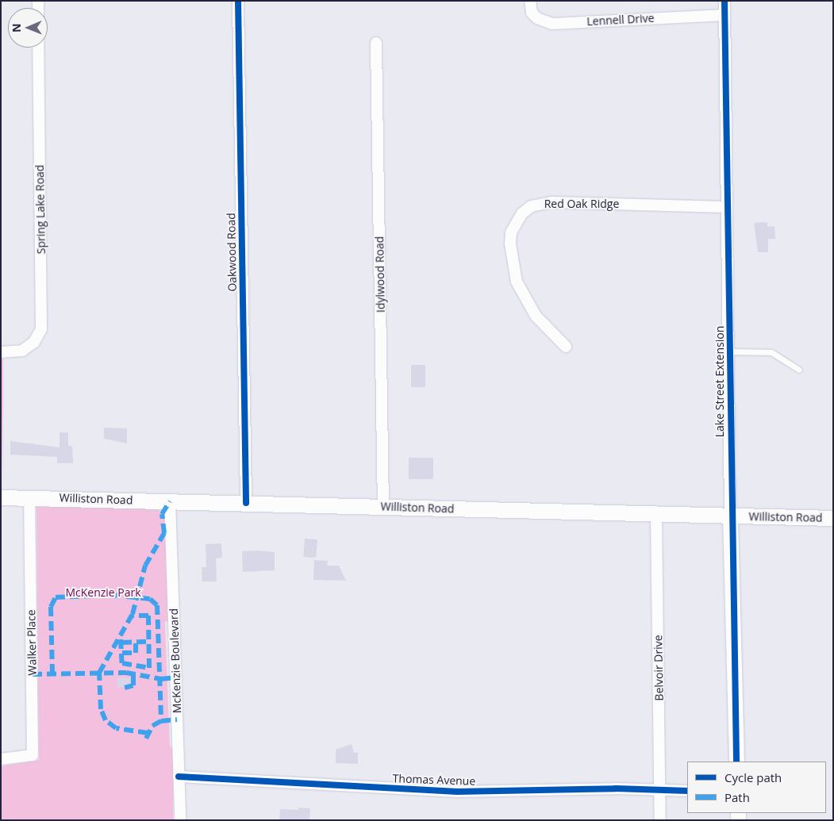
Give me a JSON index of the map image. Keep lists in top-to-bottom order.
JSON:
{
  "streets": {
    "main road": ["Lake Street Extension", "Williston Road"],
    "street": [
      "Lennell Drive",
      "Red Oak Ridge",
      "Spring Lake Road",
      "Oakwood Road",
      "Idylwood Road",
      "Walker Place",
      "McKenzie Boulevard",
      "Belvoir Drive",
      "Thomas Avenue"
    ]
  },
  "crossings": [
    ["Lennell Drive", "Lake Street Extension"],
    ["Red Oak Ridge", "Lake Street Extension"],
    ["Oakwood Road", "Williston Road"],
    ["Idylwood Road", "Williston Road"],
    ["Lake Street Extension", "Williston Road"],
    ["Williston Road", "Walker Place"],
    ["Williston Road", "McKenzie Boulevard"],
    ["Williston Road", "Belvoir Drive"],
    ["McKenzie Boulevard", "Thomas Avenue"],
    ["Belvoir Drive", "Thomas Avenue"]
  ],
  "parks": ["McKenzie Park"],
  "legend": ["Cycle path", "Path"],
  "north": "left"
}
